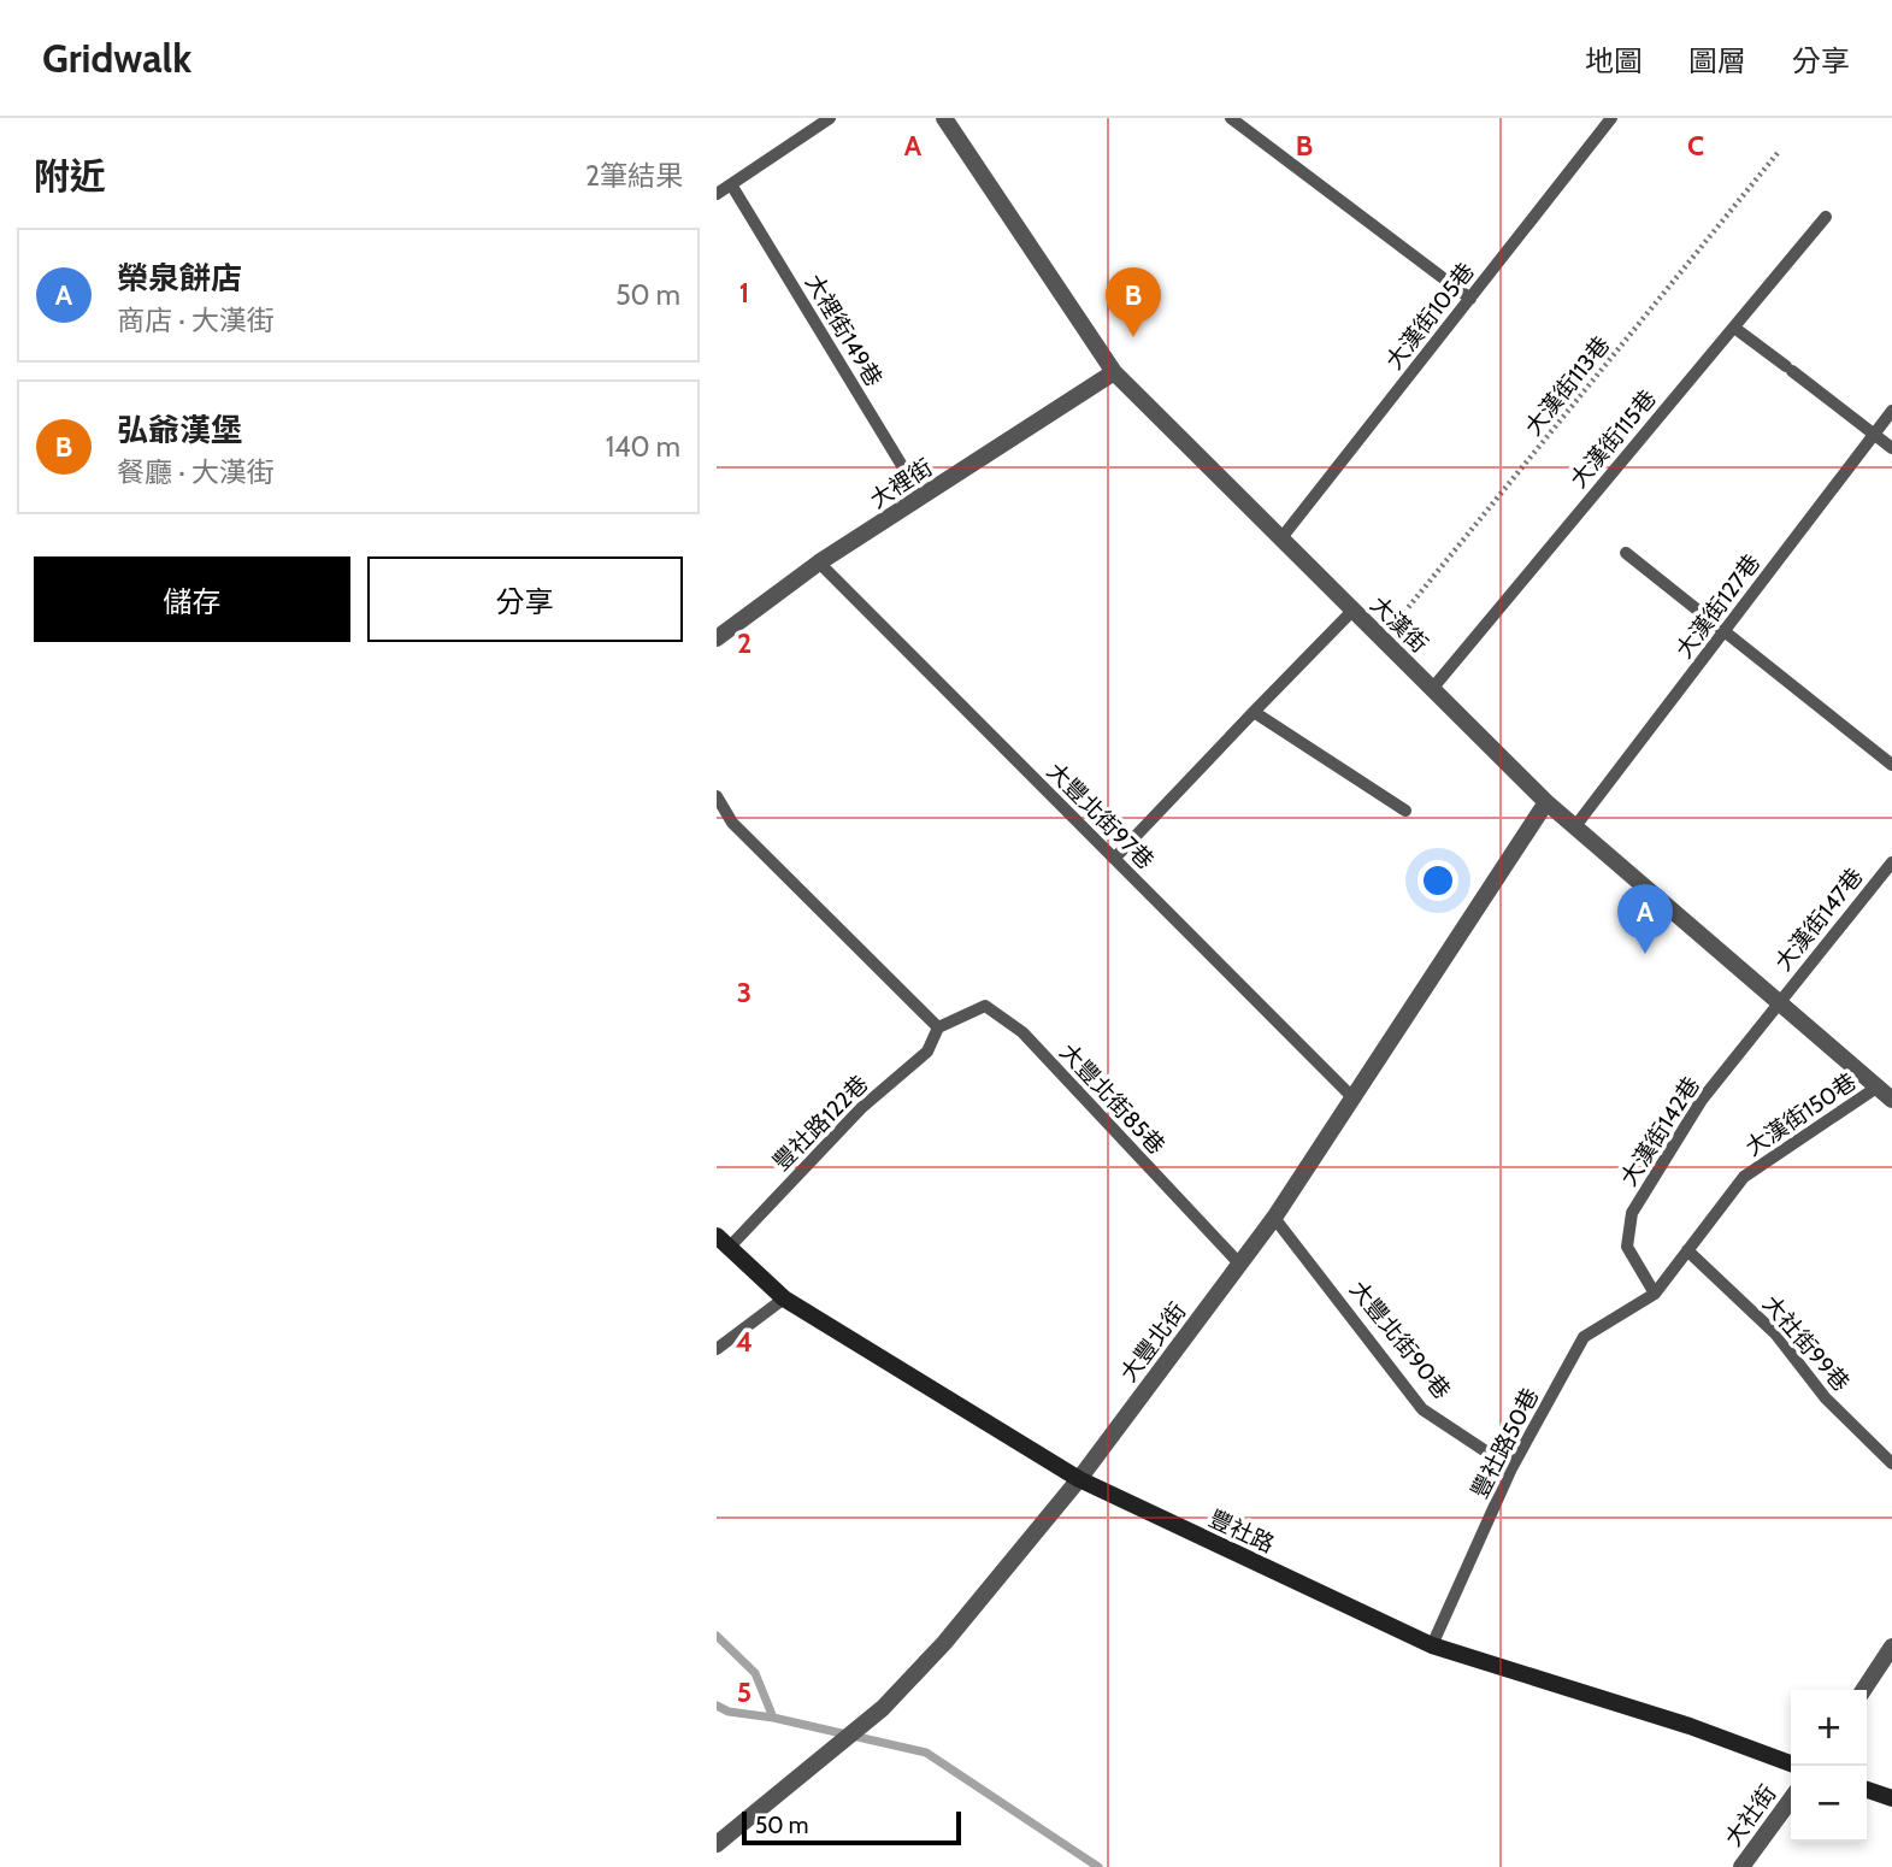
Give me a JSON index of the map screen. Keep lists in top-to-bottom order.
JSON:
{
  "streets": {
    "street": [
      "大裡街",
      "大漢街",
      "大豐北街",
      "豐社路",
      "大社街"
    ],
    "lane": [
      "大漢街105巷",
      "大裡街149巷",
      "大漢街115巷",
      "大漢街127巷",
      "大豐北街97巷",
      "大漢街147巷",
      "大豐北街85巷",
      "大漢街150巷",
      "豐社路122巷",
      "大漢街142巷",
      "大豐北街90巷",
      "大社街99巷",
      "豐社路50巷"
    ],
    "path": ["大漢街113巷"]
  },
  "crossings": [
    ["大漢街105巷", "大漢街"],
    ["大裡街149巷", "大裡街"],
    ["大漢街113巷", "大漢街"],
    ["大漢街115巷", "大漢街"],
    ["大裡街", "大漢街"],
    ["大裡街", "大豐北街97巷"],
    ["大漢街127巷", "大漢街"],
    ["大漢街", "大漢街147巷"],
    ["大漢街", "大漢街150巷"],
    ["大漢街", "大漢街142巷"],
    ["大漢街", "大豐北街"],
    ["大豐北街97巷", "大豐北街"],
    ["大漢街147巷", "大漢街142巷"],
    ["大豐北街85巷", "豐社路122巷"],
    ["大豐北街85巷", "大豐北街"],
    ["大漢街150巷", "大漢街142巷"],
    ["大漢街150巷", "大社街99巷"],
    ["大漢街150巷", "豐社路50巷"],
    ["豐社路122巷", "豐社路"],
    ["大漢街142巷", "豐社路50巷"],
    ["大豐北街90巷", "大豐北街"],
    ["大豐北街90巷", "豐社路50巷"],
    ["大豐北街", "豐社路"],
    ["豐社路50巷", "豐社路"]
  ],
  "scale_bar": "50 m",
  "page": {
    "header": "Gridwalk",
    "nav": ["地圖", "圖層", "分享"],
    "heading": ["附近", "2筆結果"],
    "list": [
      {
        "mark": "A",
        "name": "榮泉餅店",
        "note": "商店 · 大漢街",
        "value": "50 m"
      },
      {
        "mark": "B",
        "name": "弘爺漢堡",
        "note": "餐廳 · 大漢街",
        "value": "140 m"
      }
    ],
    "pins": ["B", "A"],
    "buttons": ["儲存", "分享"],
    "map_buttons": ["+", "−"],
    "scale": "50 m"
  },
  "grid": {
    "columns": ["A", "B", "C"],
    "rows": [
      "1",
      "2",
      "3",
      "4",
      "5"
    ]
  }
}
